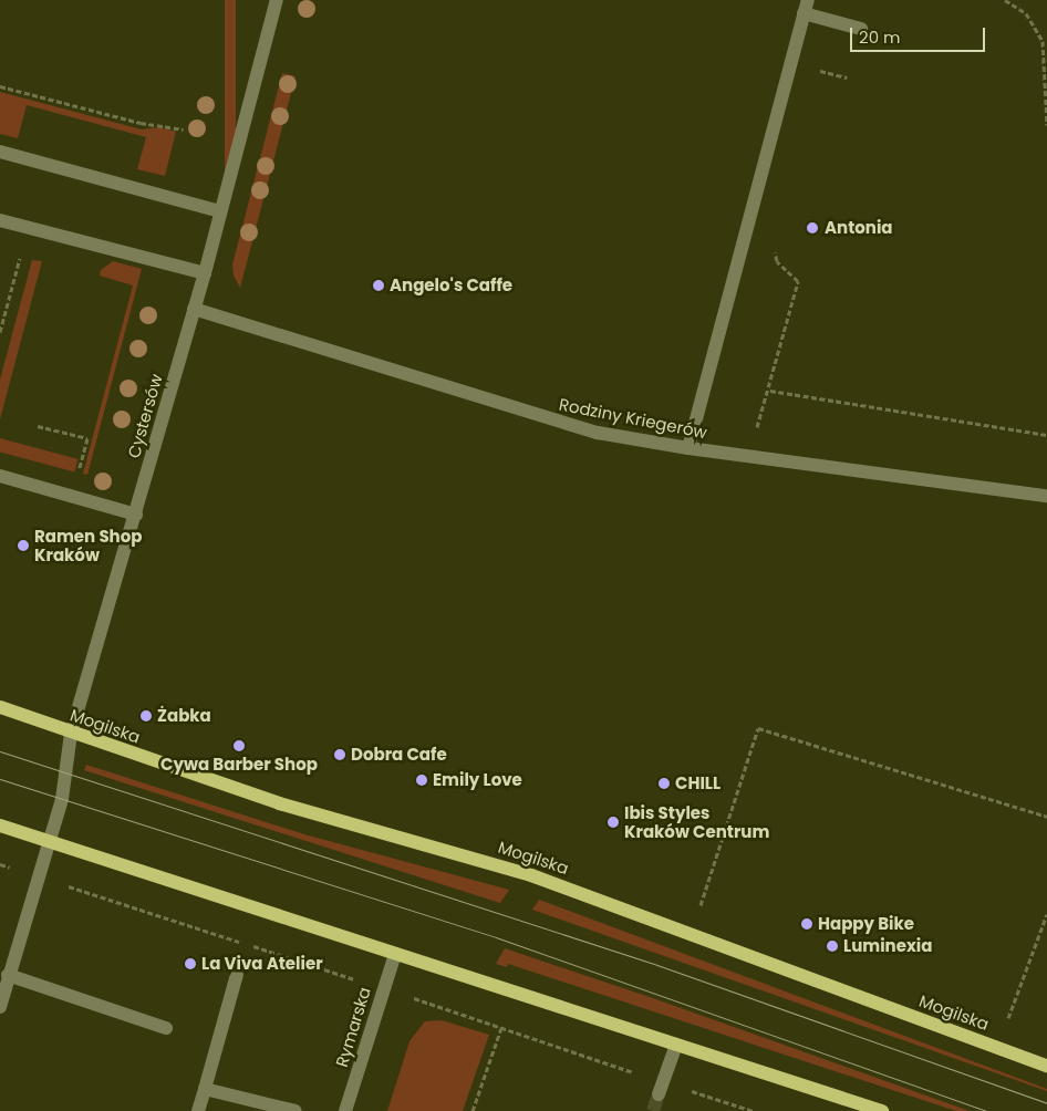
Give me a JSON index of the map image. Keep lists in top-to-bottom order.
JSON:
{
  "streets": {
    "main road": ["Mogilska"],
    "street": ["Cystersów", "Rodziny Kriegerów", "Rymarska"]
  },
  "crossings": [
    ["Cystersów", "Rodziny Kriegerów"],
    ["Cystersów", "Mogilska"]
  ],
  "places": [
    "Antonia",
    "Angelo's Caffe",
    "Ramen Shop Kraków",
    "Żabka",
    "Cywa Barber Shop",
    "Dobra Cafe",
    "Emily Love",
    "CHILL",
    "Ibis Styles Kraków Centrum",
    "Happy Bike",
    "Luminexia",
    "La Viva Atelier"
  ],
  "scale_bar": "20 m"
}
